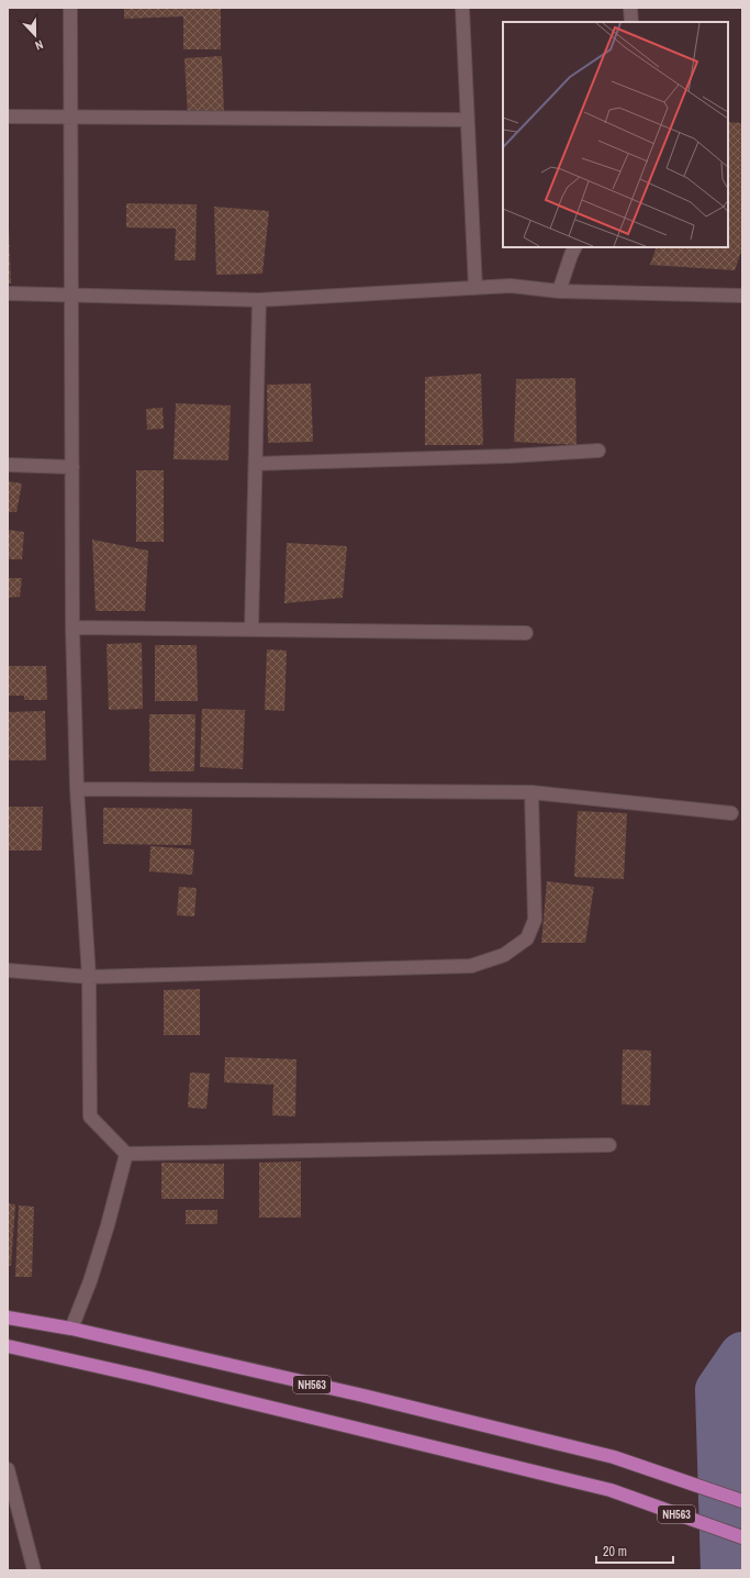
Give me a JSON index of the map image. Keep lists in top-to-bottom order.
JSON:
{
  "streets": {
    "highway": ["NH563"]
  },
  "scale_bar": "20 m",
  "north": "bottom"
}
